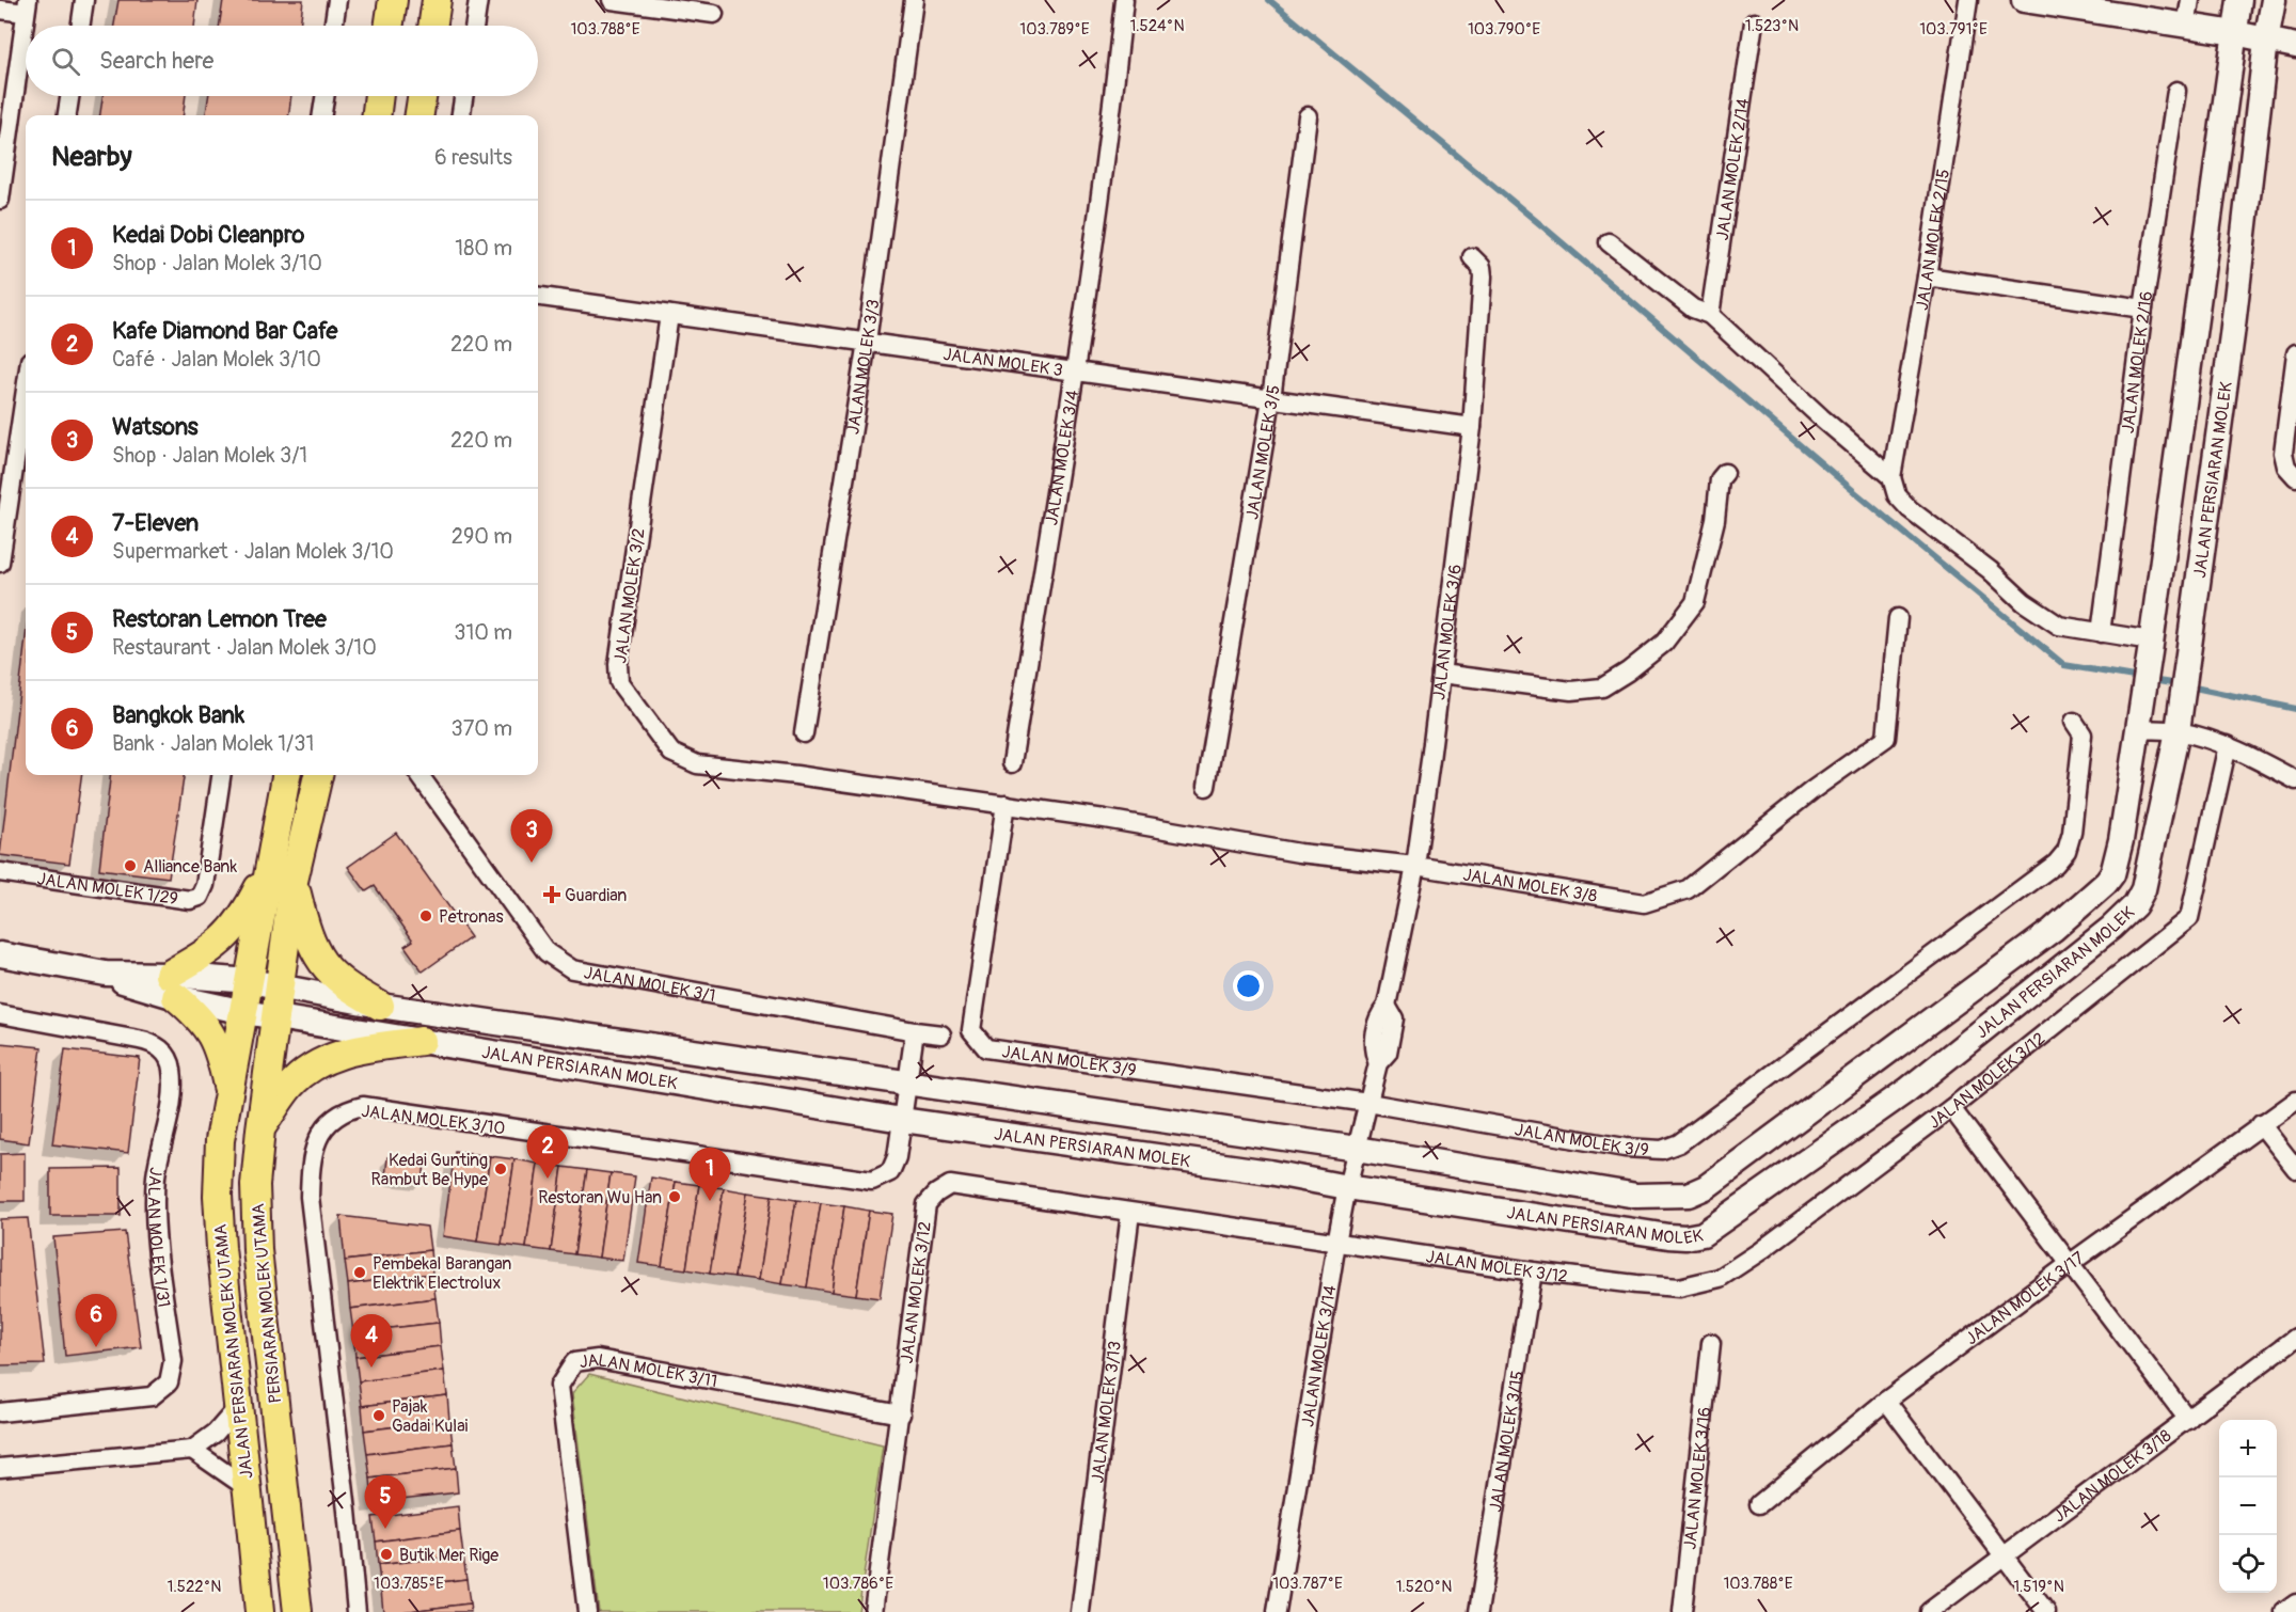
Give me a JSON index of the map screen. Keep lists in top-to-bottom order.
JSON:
{
  "streets": {
    "main road": ["JALAN PERSIARAN MOLEK", "PERSIARAN MOLEK UTAMA", "JALAN PERSIARAN MOLEK UTAMA"],
    "street": [
      "JALAN MOLEK 2/14",
      "JALAN MOLEK 2/15",
      "JALAN MOLEK 3",
      "JALAN MOLEK 2/16",
      "JALAN MOLEK 3/3",
      "JALAN MOLEK 3/5",
      "JALAN MOLEK 3/4",
      "JALAN MOLEK 3/2",
      "JALAN MOLEK 3/6",
      "JALAN MOLEK 3/8",
      "JALAN MOLEK 1/29",
      "JALAN MOLEK 3/1",
      "JALAN MOLEK 3/9",
      "JALAN MOLEK 3/12",
      "JALAN MOLEK 3/10",
      "JALAN MOLEK 1/31",
      "JALAN MOLEK 3/17",
      "JALAN MOLEK 3/14",
      "JALAN MOLEK 3/11",
      "JALAN MOLEK 3/13",
      "JALAN MOLEK 3/15",
      "JALAN MOLEK 3/18",
      "JALAN MOLEK 3/16"
    ]
  },
  "crossings": [
    ["JALAN MOLEK 3", "JALAN MOLEK 3/3"],
    ["JALAN MOLEK 3", "JALAN MOLEK 3/5"],
    ["JALAN MOLEK 3", "JALAN MOLEK 3/4"],
    ["JALAN MOLEK 3", "JALAN MOLEK 3/2"],
    ["JALAN MOLEK 3", "JALAN MOLEK 3/6"],
    ["JALAN PERSIARAN MOLEK", "JALAN MOLEK 3/10"],
    ["JALAN PERSIARAN MOLEK", "PERSIARAN MOLEK UTAMA"],
    ["JALAN PERSIARAN MOLEK", "JALAN MOLEK 3/14"],
    ["JALAN MOLEK 3/2", "JALAN MOLEK 3/8"],
    ["JALAN MOLEK 3/2", "JALAN MOLEK 3/9"],
    ["JALAN MOLEK 3/6", "JALAN MOLEK 3/8"],
    ["JALAN MOLEK 3/6", "JALAN MOLEK 3/9"],
    ["JALAN MOLEK 3/6", "JALAN MOLEK 3/14"],
    ["JALAN MOLEK 3/8", "JALAN MOLEK 3/9"],
    ["JALAN MOLEK 3/1", "JALAN MOLEK 3/10"],
    ["JALAN MOLEK 3/9", "JALAN MOLEK 3/14"],
    ["JALAN MOLEK 3/12", "JALAN MOLEK 3/14"],
    ["JALAN MOLEK 3/12", "JALAN MOLEK 3/11"],
    ["JALAN MOLEK 3/12", "JALAN MOLEK 3/13"],
    ["JALAN MOLEK 3/12", "JALAN MOLEK 3/15"]
  ],
  "places": {
    "other": [
      "Alliance Bank",
      "Petronas",
      "Kedai Gunting Rambut Be Hype",
      "Restoran Wu Han",
      "Pembekal Barangan Elektrik Electrolux",
      "Pajak Gadai Kulai",
      "Butik Mer Rige"
    ],
    "health": ["Guardian"]
  },
  "page": {
    "search": "Search here",
    "heading": ["Nearby", "6 results"],
    "list": [
      {
        "mark": "1",
        "name": "Kedai Dobi Cleanpro",
        "note": "Shop · Jalan Molek 3/10",
        "value": "180 m"
      },
      {
        "mark": "2",
        "name": "Kafe Diamond Bar Cafe",
        "note": "Café · Jalan Molek 3/10",
        "value": "220 m"
      },
      {
        "mark": "3",
        "name": "Watsons",
        "note": "Shop · Jalan Molek 3/1",
        "value": "220 m"
      },
      {
        "mark": "4",
        "name": "7-Eleven",
        "note": "Supermarket · Jalan Molek 3/10",
        "value": "290 m"
      },
      {
        "mark": "5",
        "name": "Restoran Lemon Tree",
        "note": "Restaurant · Jalan Molek 3/10",
        "value": "310 m"
      },
      {
        "mark": "6",
        "name": "Bangkok Bank",
        "note": "Bank · Jalan Molek 1/31",
        "value": "370 m"
      }
    ],
    "pins": [
      "3",
      "2",
      "1",
      "6",
      "4",
      "5"
    ],
    "map_buttons": ["+", "−"]
  },
  "coordinates": [
    "1.524°N",
    "1.523°N",
    "103.788°E",
    "103.789°E",
    "103.790°E",
    "103.791°E",
    "103.785°E",
    "103.786°E",
    "103.787°E",
    "1.522°N",
    "1.520°N",
    "1.519°N"
  ]
}
